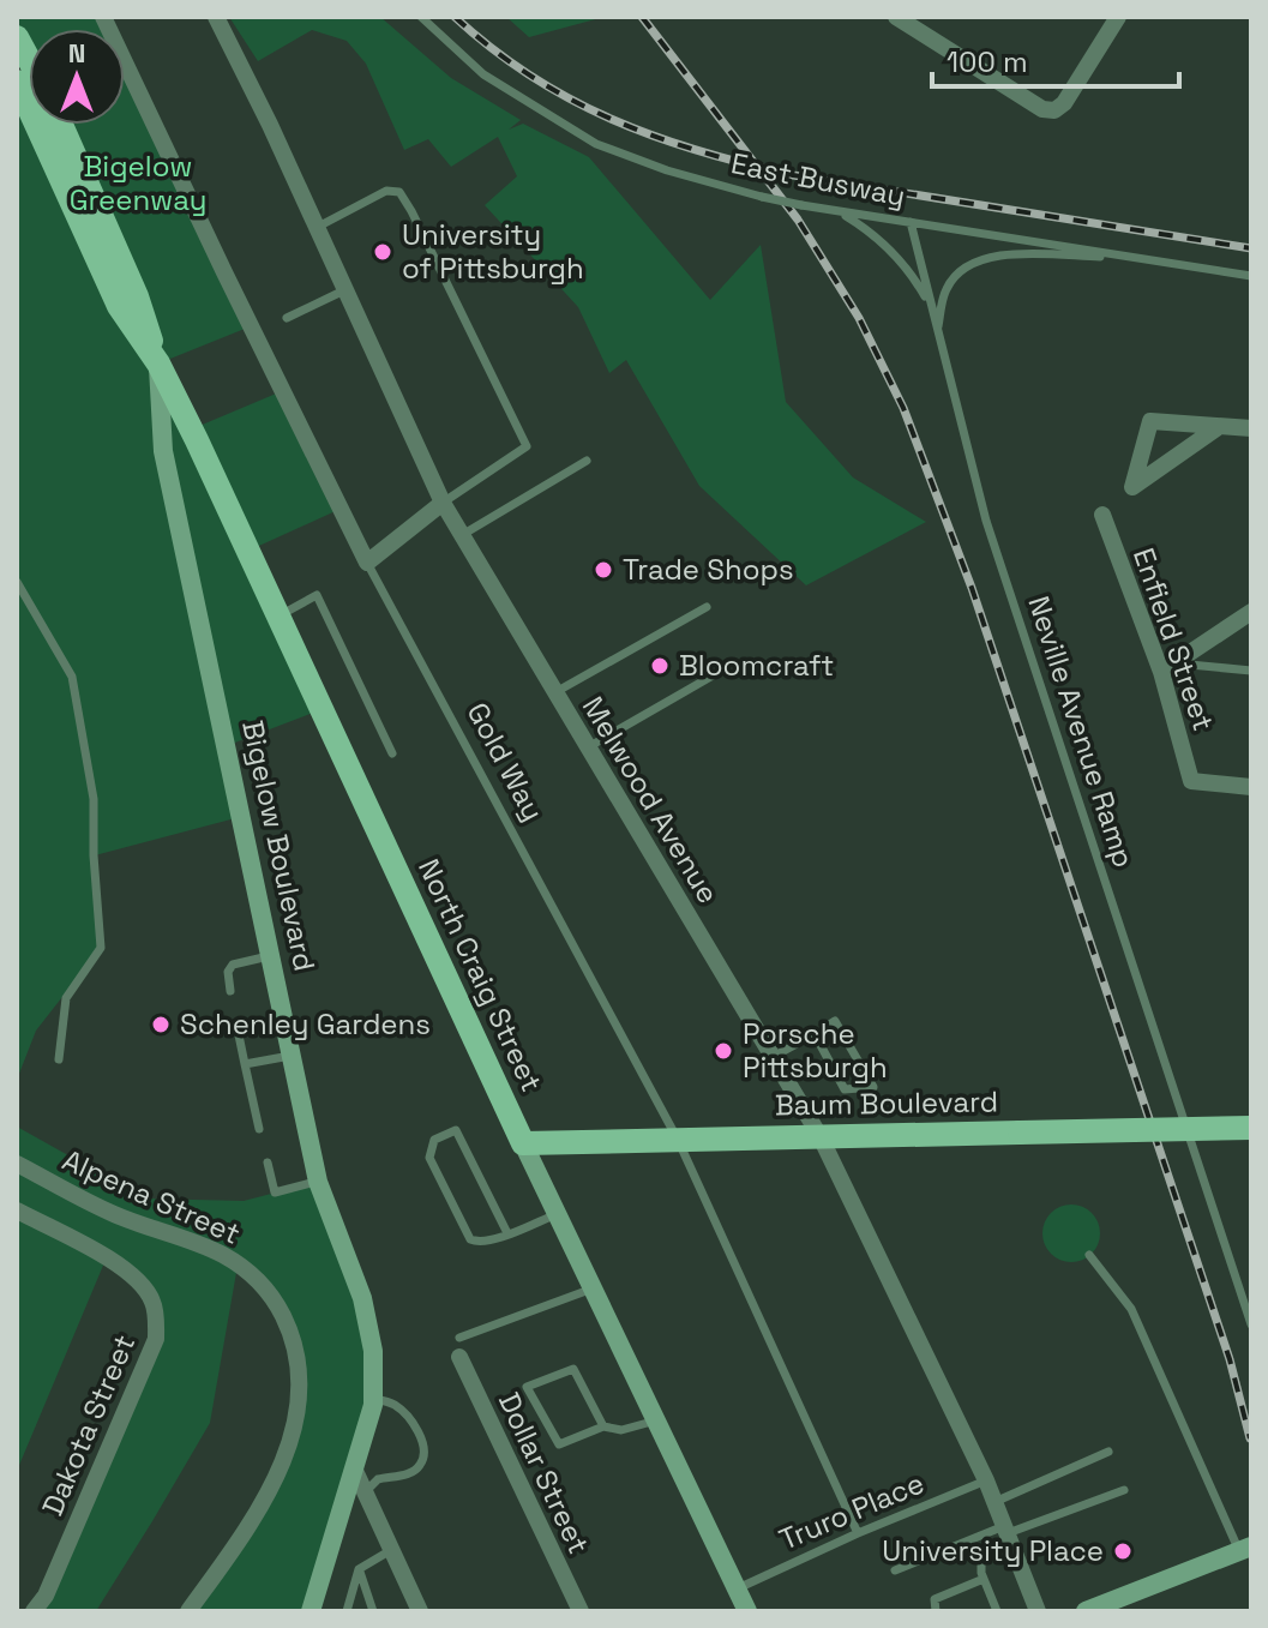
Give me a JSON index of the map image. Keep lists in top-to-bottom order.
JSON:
{
  "streets": {
    "main road": ["Bigelow Boulevard", "North Craig Street", "Baum Boulevard"],
    "street": [
      "Enfield Street",
      "Gold Way",
      "Melwood Avenue",
      "Alpena Street",
      "Dakota Street",
      "Dollar Street"
    ],
    "lane": ["East Busway", "Neville Avenue Ramp", "Truro Place"]
  },
  "crossings": [
    ["East Busway", "Neville Avenue Ramp"],
    ["Gold Way", "Baum Boulevard"],
    ["Gold Way", "Truro Place"],
    ["Melwood Avenue", "Baum Boulevard"],
    ["Melwood Avenue", "Truro Place"],
    ["Bigelow Boulevard", "North Craig Street"],
    ["North Craig Street", "Baum Boulevard"],
    ["North Craig Street", "Truro Place"]
  ],
  "parks": ["Bigelow Greenway"],
  "places": [
    "University of Pittsburgh",
    "Trade Shops",
    "Bloomcraft",
    "Schenley Gardens",
    "Porsche Pittsburgh",
    "University Place"
  ],
  "scale_bar": "100 m",
  "north": "top"
}
